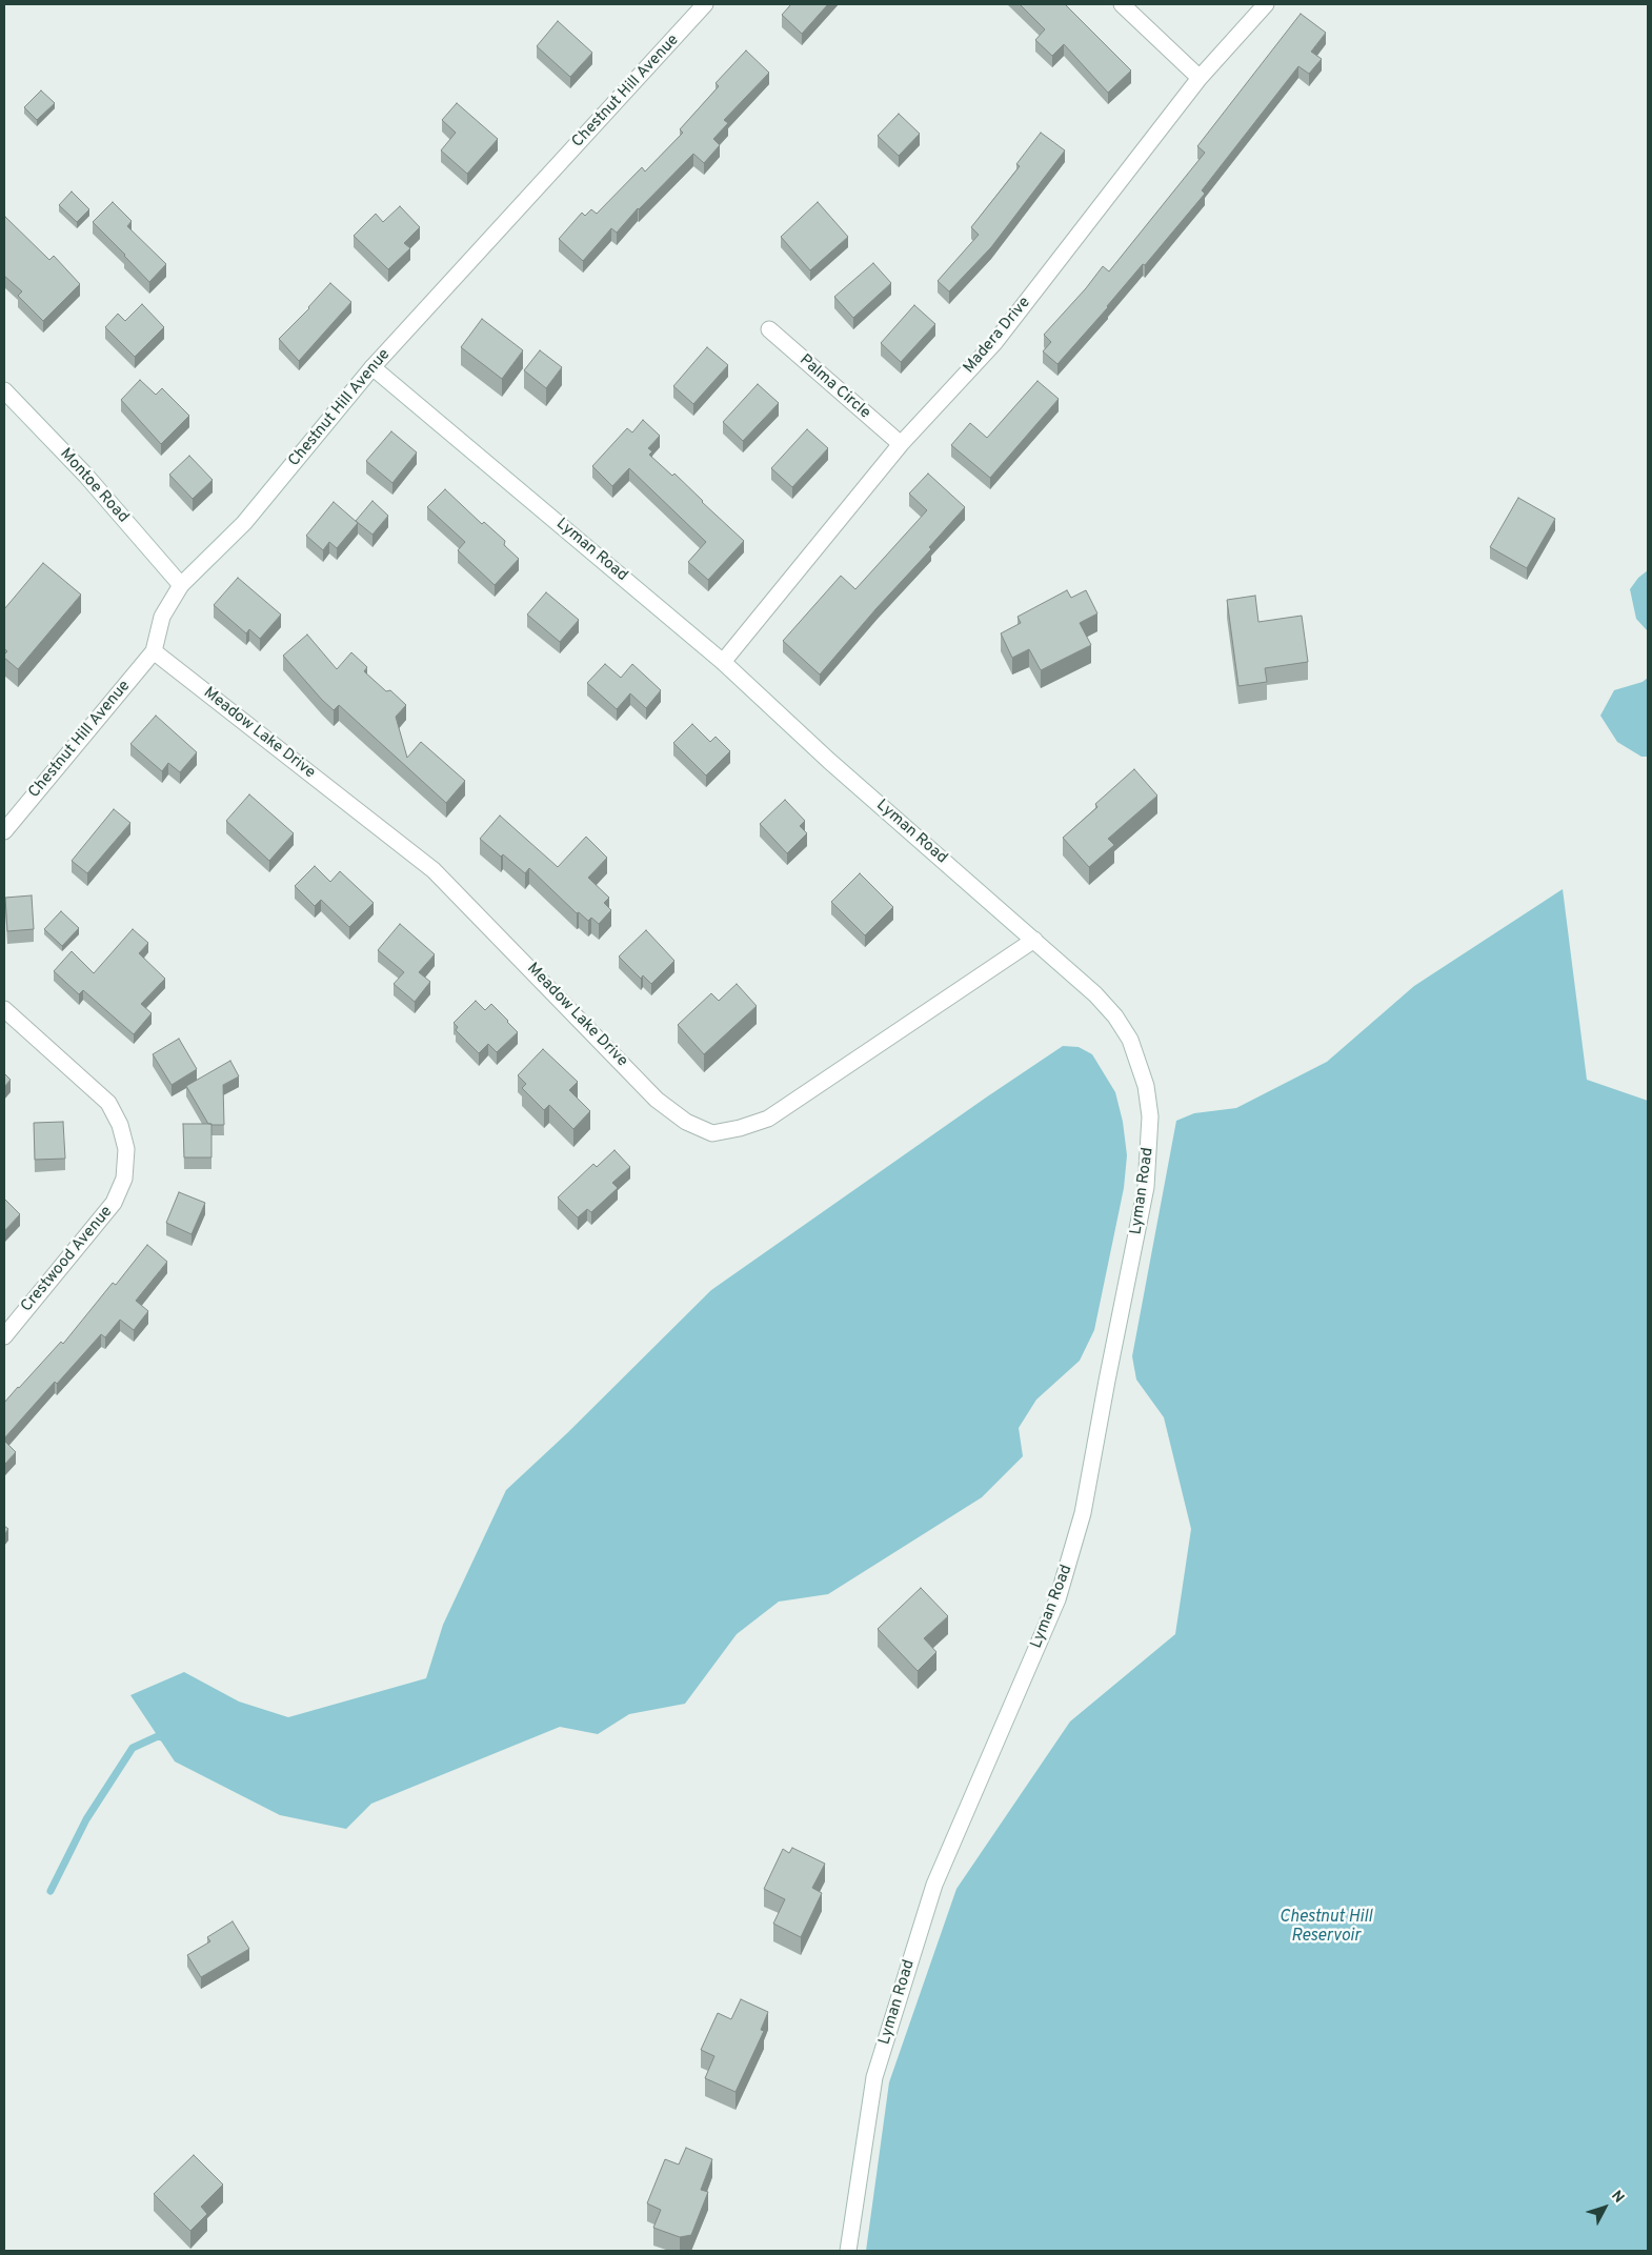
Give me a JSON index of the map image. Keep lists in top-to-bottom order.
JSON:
{
  "streets": {
    "street": [
      "Chestnut Hill Avenue",
      "Madera Drive",
      "Palma Circle",
      "Montoe Road",
      "Lyman Road",
      "Meadow Lake Drive",
      "Crestwood Avenue"
    ]
  },
  "crossings": [
    ["Chestnut Hill Avenue", "Montoe Road"],
    ["Chestnut Hill Avenue", "Lyman Road"],
    ["Chestnut Hill Avenue", "Meadow Lake Drive"],
    ["Madera Drive", "Palma Circle"],
    ["Madera Drive", "Lyman Road"],
    ["Lyman Road", "Meadow Lake Drive"]
  ],
  "water": ["Chestnut Hill Reservoir"],
  "north": "top right"
}
